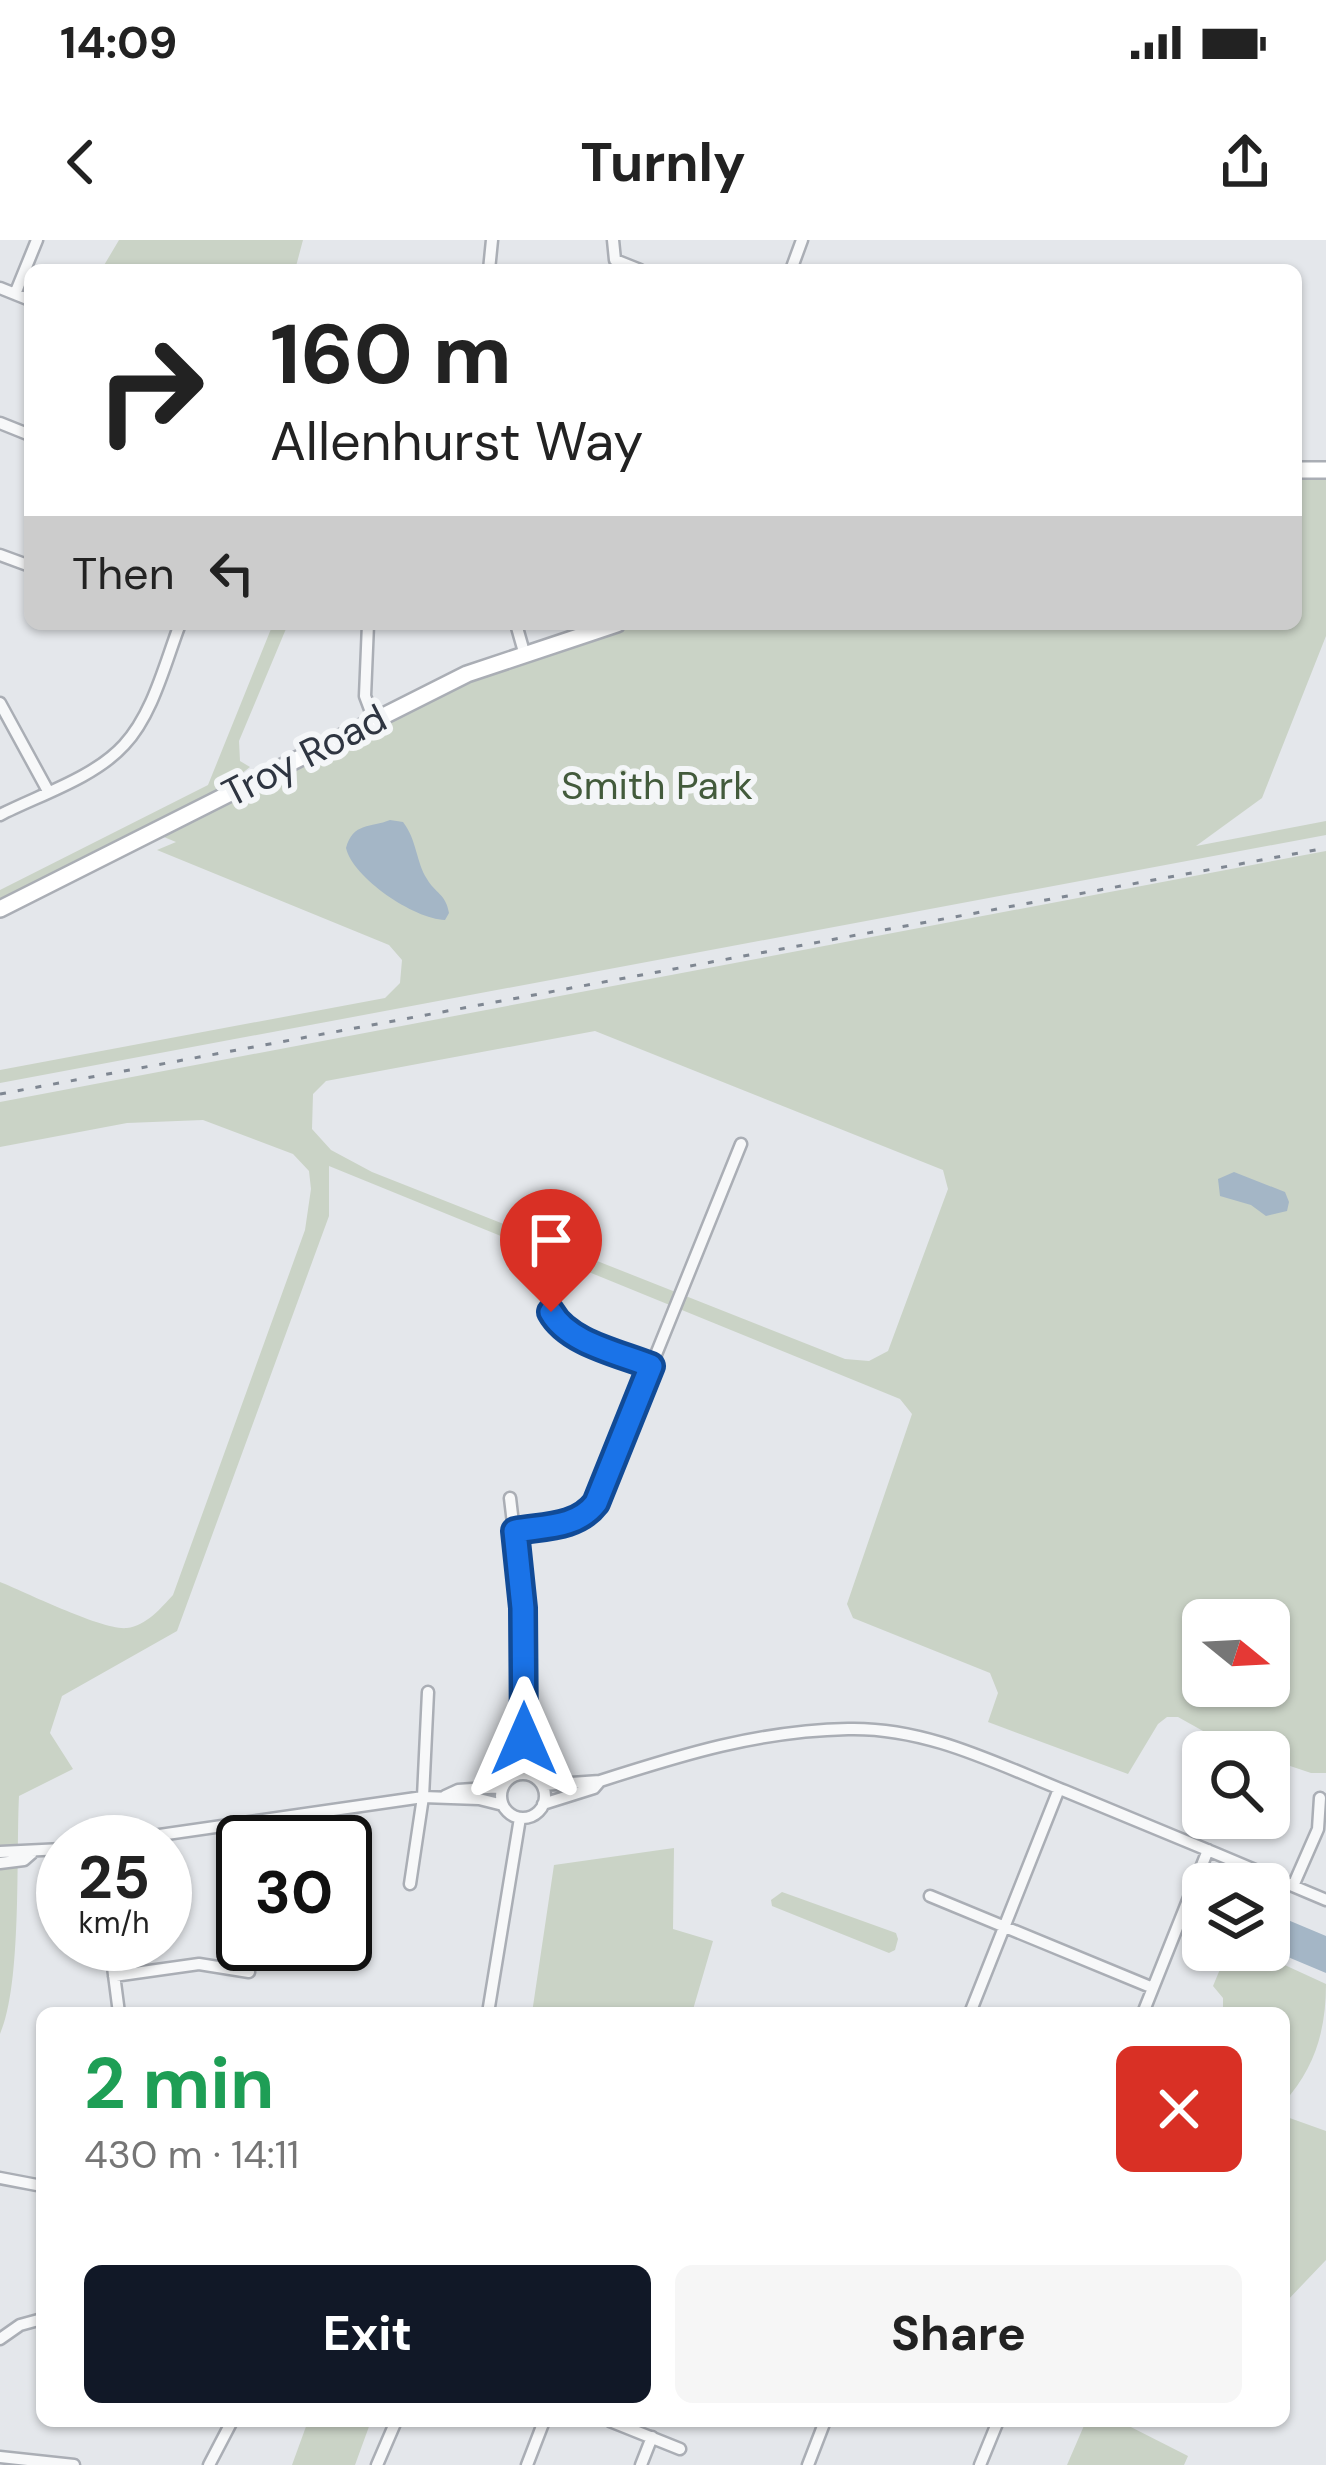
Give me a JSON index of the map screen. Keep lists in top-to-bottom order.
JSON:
{
  "streets": {
    "street": ["Troy Road"]
  },
  "parks": ["Smith Park"],
  "north": "right",
  "page": {
    "status": "14:09",
    "header": "Turnly",
    "turn": ["160 m", "Allenhurst Way"],
    "then": "Then",
    "speed": "25 km/h",
    "limit": "30",
    "heading": ["2 min", "430 m · 14:11"],
    "buttons": ["Exit", "Share"]
  }
}
